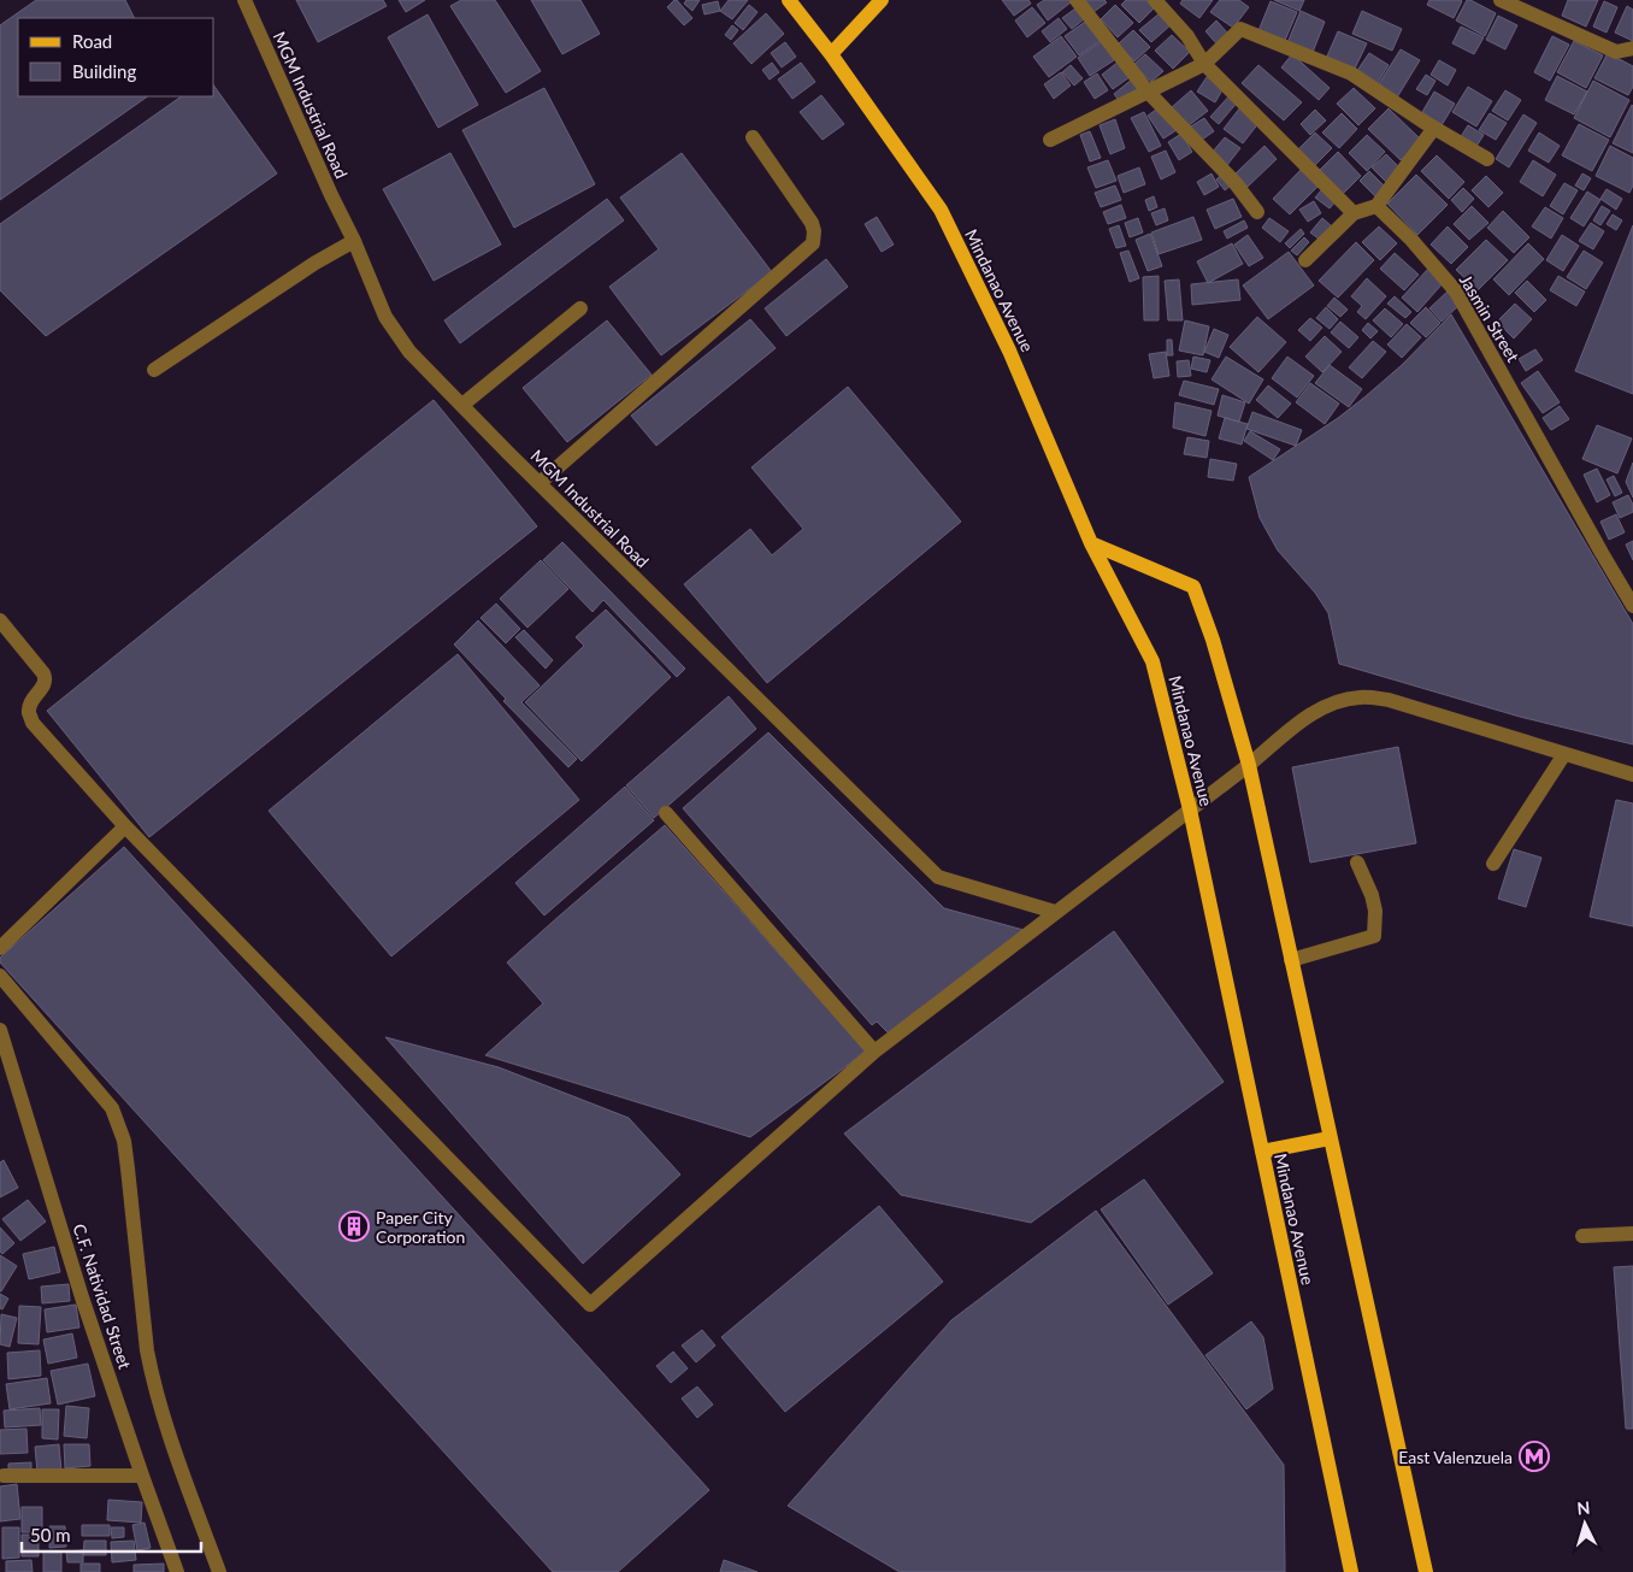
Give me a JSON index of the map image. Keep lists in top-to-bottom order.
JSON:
{
  "streets": {
    "main road": ["Mindanao Avenue"],
    "street": ["MGM Industrial Road", "Jasmin Street", "C.F. Natividad Street"]
  },
  "places": {
    "building": ["Paper City Corporation"],
    "metro station": ["East Valenzuela"]
  },
  "legend": ["Road", "Building"],
  "scale_bar": "50 m",
  "north": "top"
}
